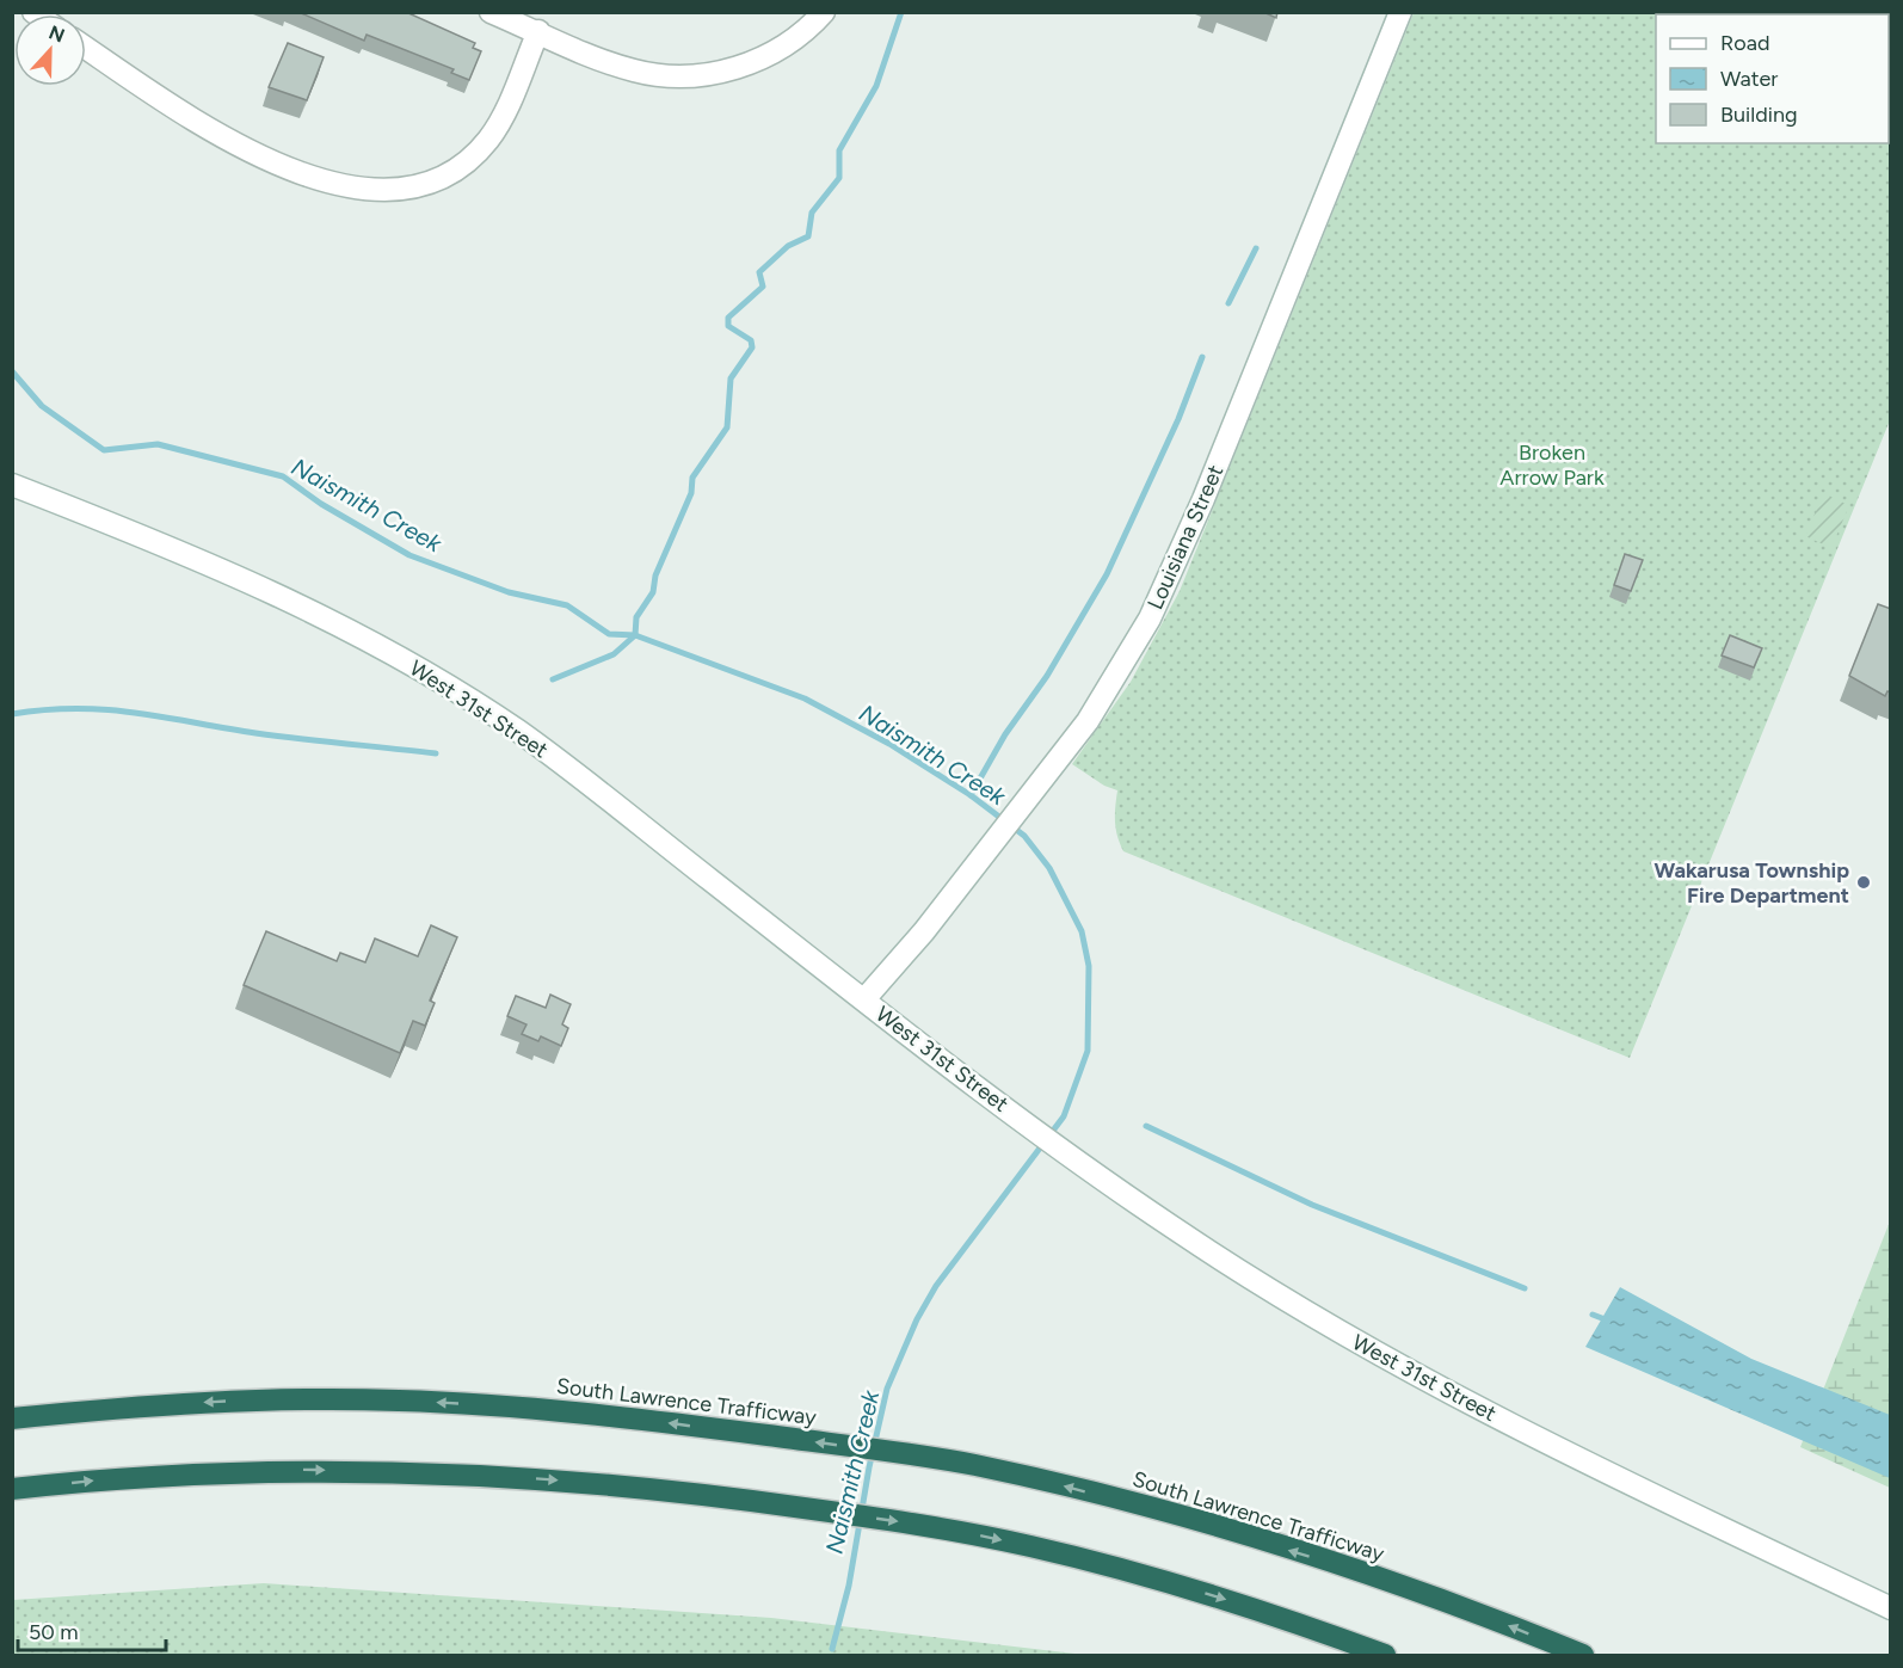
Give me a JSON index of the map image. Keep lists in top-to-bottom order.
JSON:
{
  "streets": {
    "highway": ["South Lawrence Trafficway"],
    "main road": ["Louisiana Street", "West 31st Street"]
  },
  "crossings": [
    ["Louisiana Street", "West 31st Street"]
  ],
  "water": ["Naismith Creek"],
  "parks": ["Broken Arrow Park"],
  "places": ["Wakarusa Township Fire Department"],
  "legend": ["Road", "Water", "Building"],
  "scale_bar": "50 m",
  "north": "top"
}
